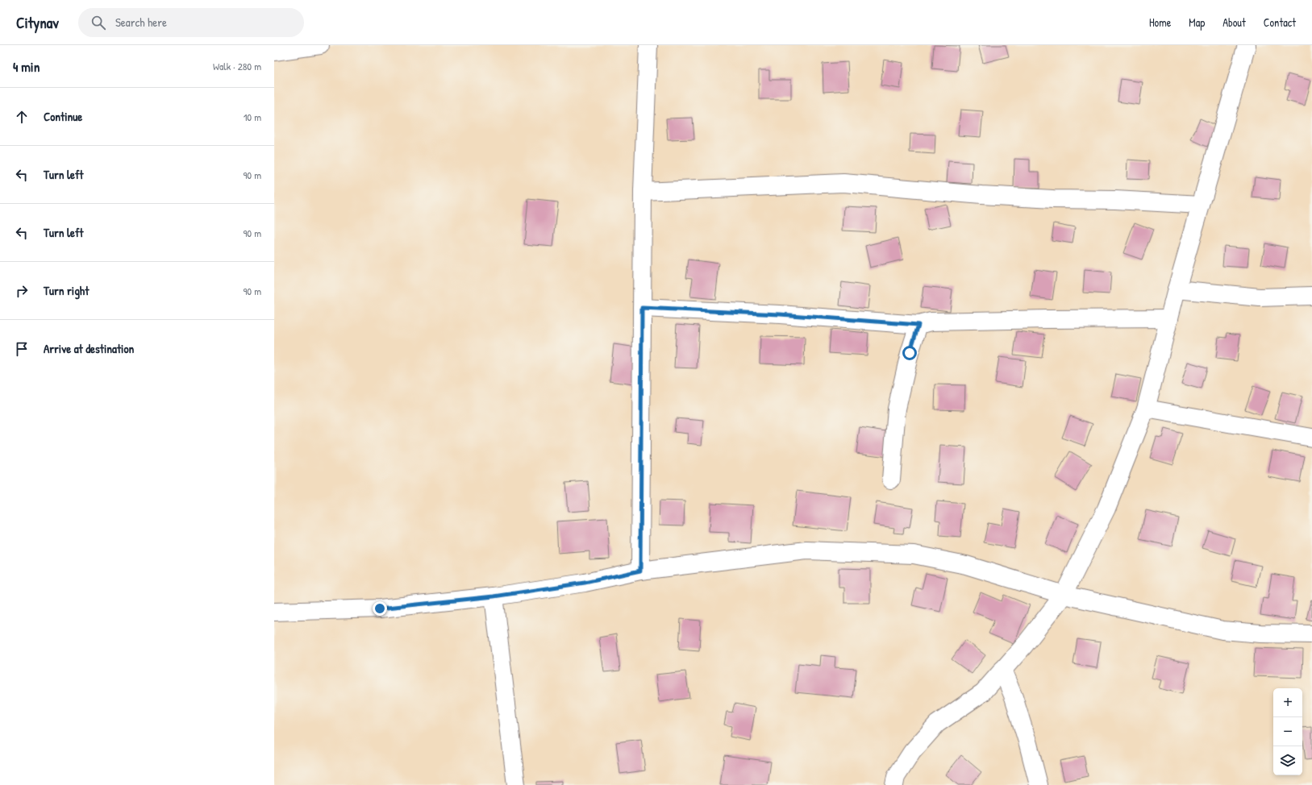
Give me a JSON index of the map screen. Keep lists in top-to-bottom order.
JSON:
{
  "page": {
    "header": "Citynav",
    "search": "Search here",
    "nav": [
      "Home",
      "Map",
      "About",
      "Contact"
    ],
    "heading": ["4 min", "Walk · 280 m"],
    "list": [
      ["Continue", "10 m"],
      ["Turn left", "90 m"],
      ["Turn left", "90 m"],
      ["Turn right", "90 m"],
      "Arrive at destination"
    ],
    "map_buttons": ["+", "−"]
  }
}
